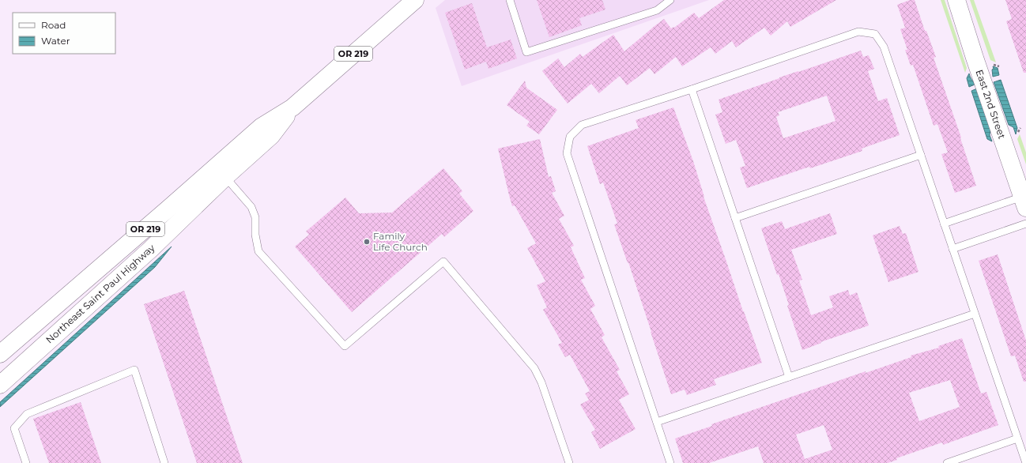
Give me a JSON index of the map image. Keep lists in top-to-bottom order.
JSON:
{
  "streets": {
    "main road": ["OR 219", "East 2nd Street", "Northeast Saint Paul Highway"]
  },
  "places": ["Family Life Church"],
  "legend": ["Road", "Water"]
}
